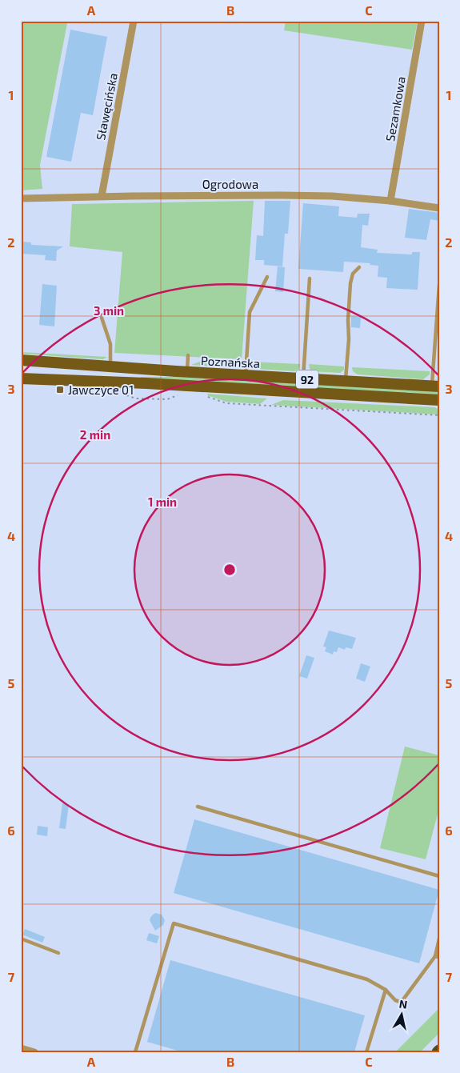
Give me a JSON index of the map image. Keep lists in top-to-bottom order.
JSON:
{
  "streets": {
    "main road": ["Poznańska", "92"],
    "street": ["Sławęcińska", "Sezamkowa", "Ogrodowa"]
  },
  "crossings": [
    ["Sławęcińska", "Ogrodowa"],
    ["Sezamkowa", "Ogrodowa"]
  ],
  "places": {
    "transit": ["Jawczyce 01"]
  },
  "north": "top",
  "grid": {
    "columns": ["A", "B", "C"],
    "rows": [
      "1",
      "2",
      "3",
      "4",
      "5",
      "6",
      "7"
    ]
  },
  "rings": ["3 min", "2 min", "1 min"]
}
